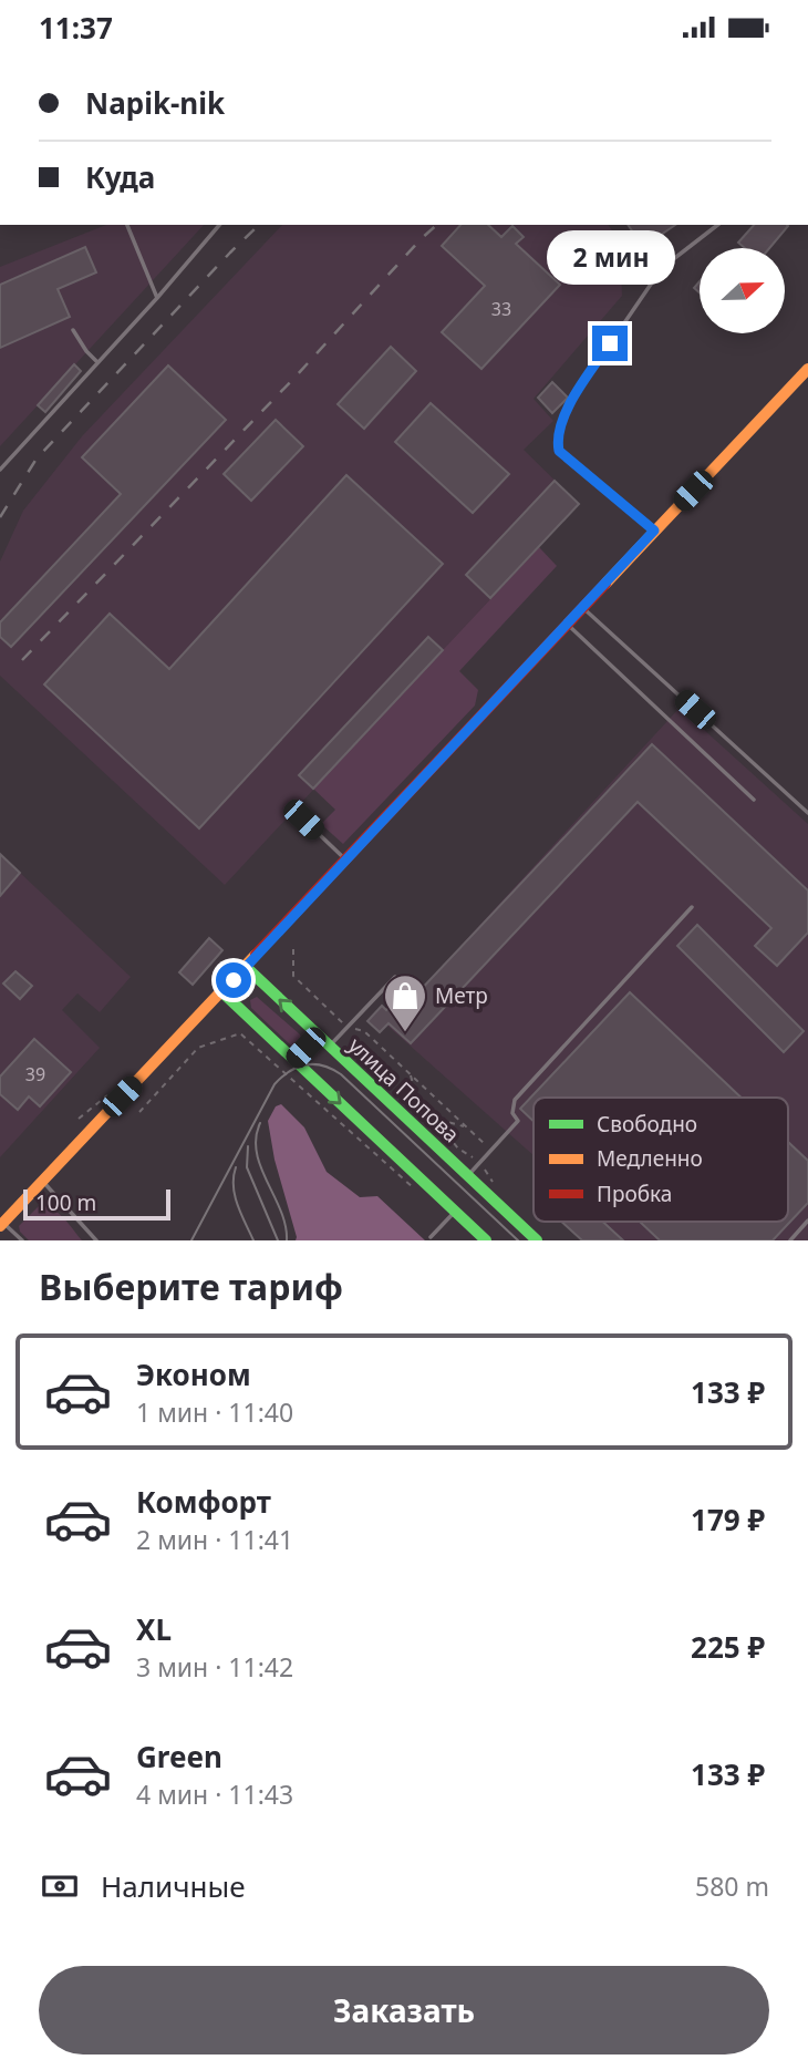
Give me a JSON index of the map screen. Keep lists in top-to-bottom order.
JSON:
{
  "streets": {
    "main road": ["улица Попова"]
  },
  "places": {
    "shop": ["Метр"]
  },
  "house_numbers": ["33", "39"],
  "legend": ["Свободно", "Медленно", "Пробка"],
  "scale_bar": "100 m",
  "north": "right",
  "page": {
    "status": "11:37",
    "banner": ["Napik-nik", "Куда"],
    "bubble": "2 мин",
    "scale": "100 m",
    "heading": "Выберите тариф",
    "list": [
      {
        "name": "Эконом",
        "note": "1 мин · 11:40",
        "value": "133 ₽"
      },
      {
        "name": "Комфорт",
        "note": "2 мин · 11:41",
        "value": "179 ₽"
      },
      {
        "name": "XL",
        "note": "3 мин · 11:42",
        "value": "225 ₽"
      },
      {
        "name": "Green",
        "note": "4 мин · 11:43",
        "value": "133 ₽"
      }
    ],
    "pay": ["Наличные", "580 m"],
    "buttons": "Заказать"
  }
}
